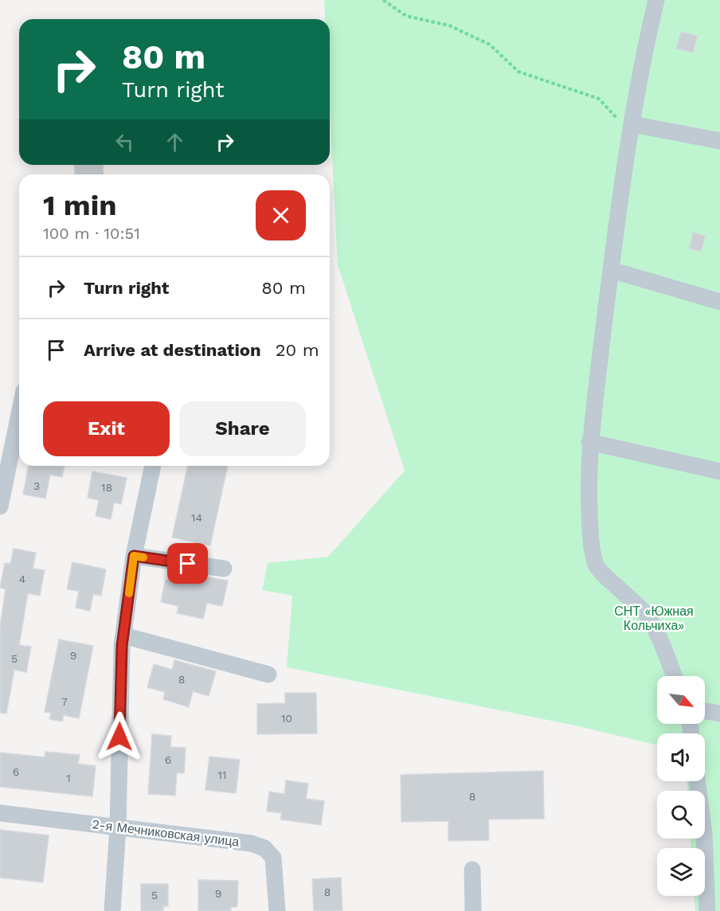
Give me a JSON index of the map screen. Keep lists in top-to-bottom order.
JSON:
{
  "streets": {
    "street": ["2-я Мечниковская улица"]
  },
  "parks": ["СНТ «Южная Кольчиха»"],
  "house_numbers": [
    "3",
    "18",
    "14",
    "4",
    "9",
    "5",
    "8",
    "7",
    "10",
    "6",
    "6",
    "11",
    "1",
    "8",
    "8",
    "9",
    "5"
  ],
  "north": "bottom right",
  "page": {
    "turn": ["80 m", "Turn right"],
    "heading": ["1 min", "100 m · 10:51"],
    "list": [
      {
        "name": "Turn right",
        "value": "80 m"
      },
      {
        "name": "Arrive at destination",
        "value": "20 m"
      }
    ],
    "buttons": ["Exit", "Share"]
  }
}
